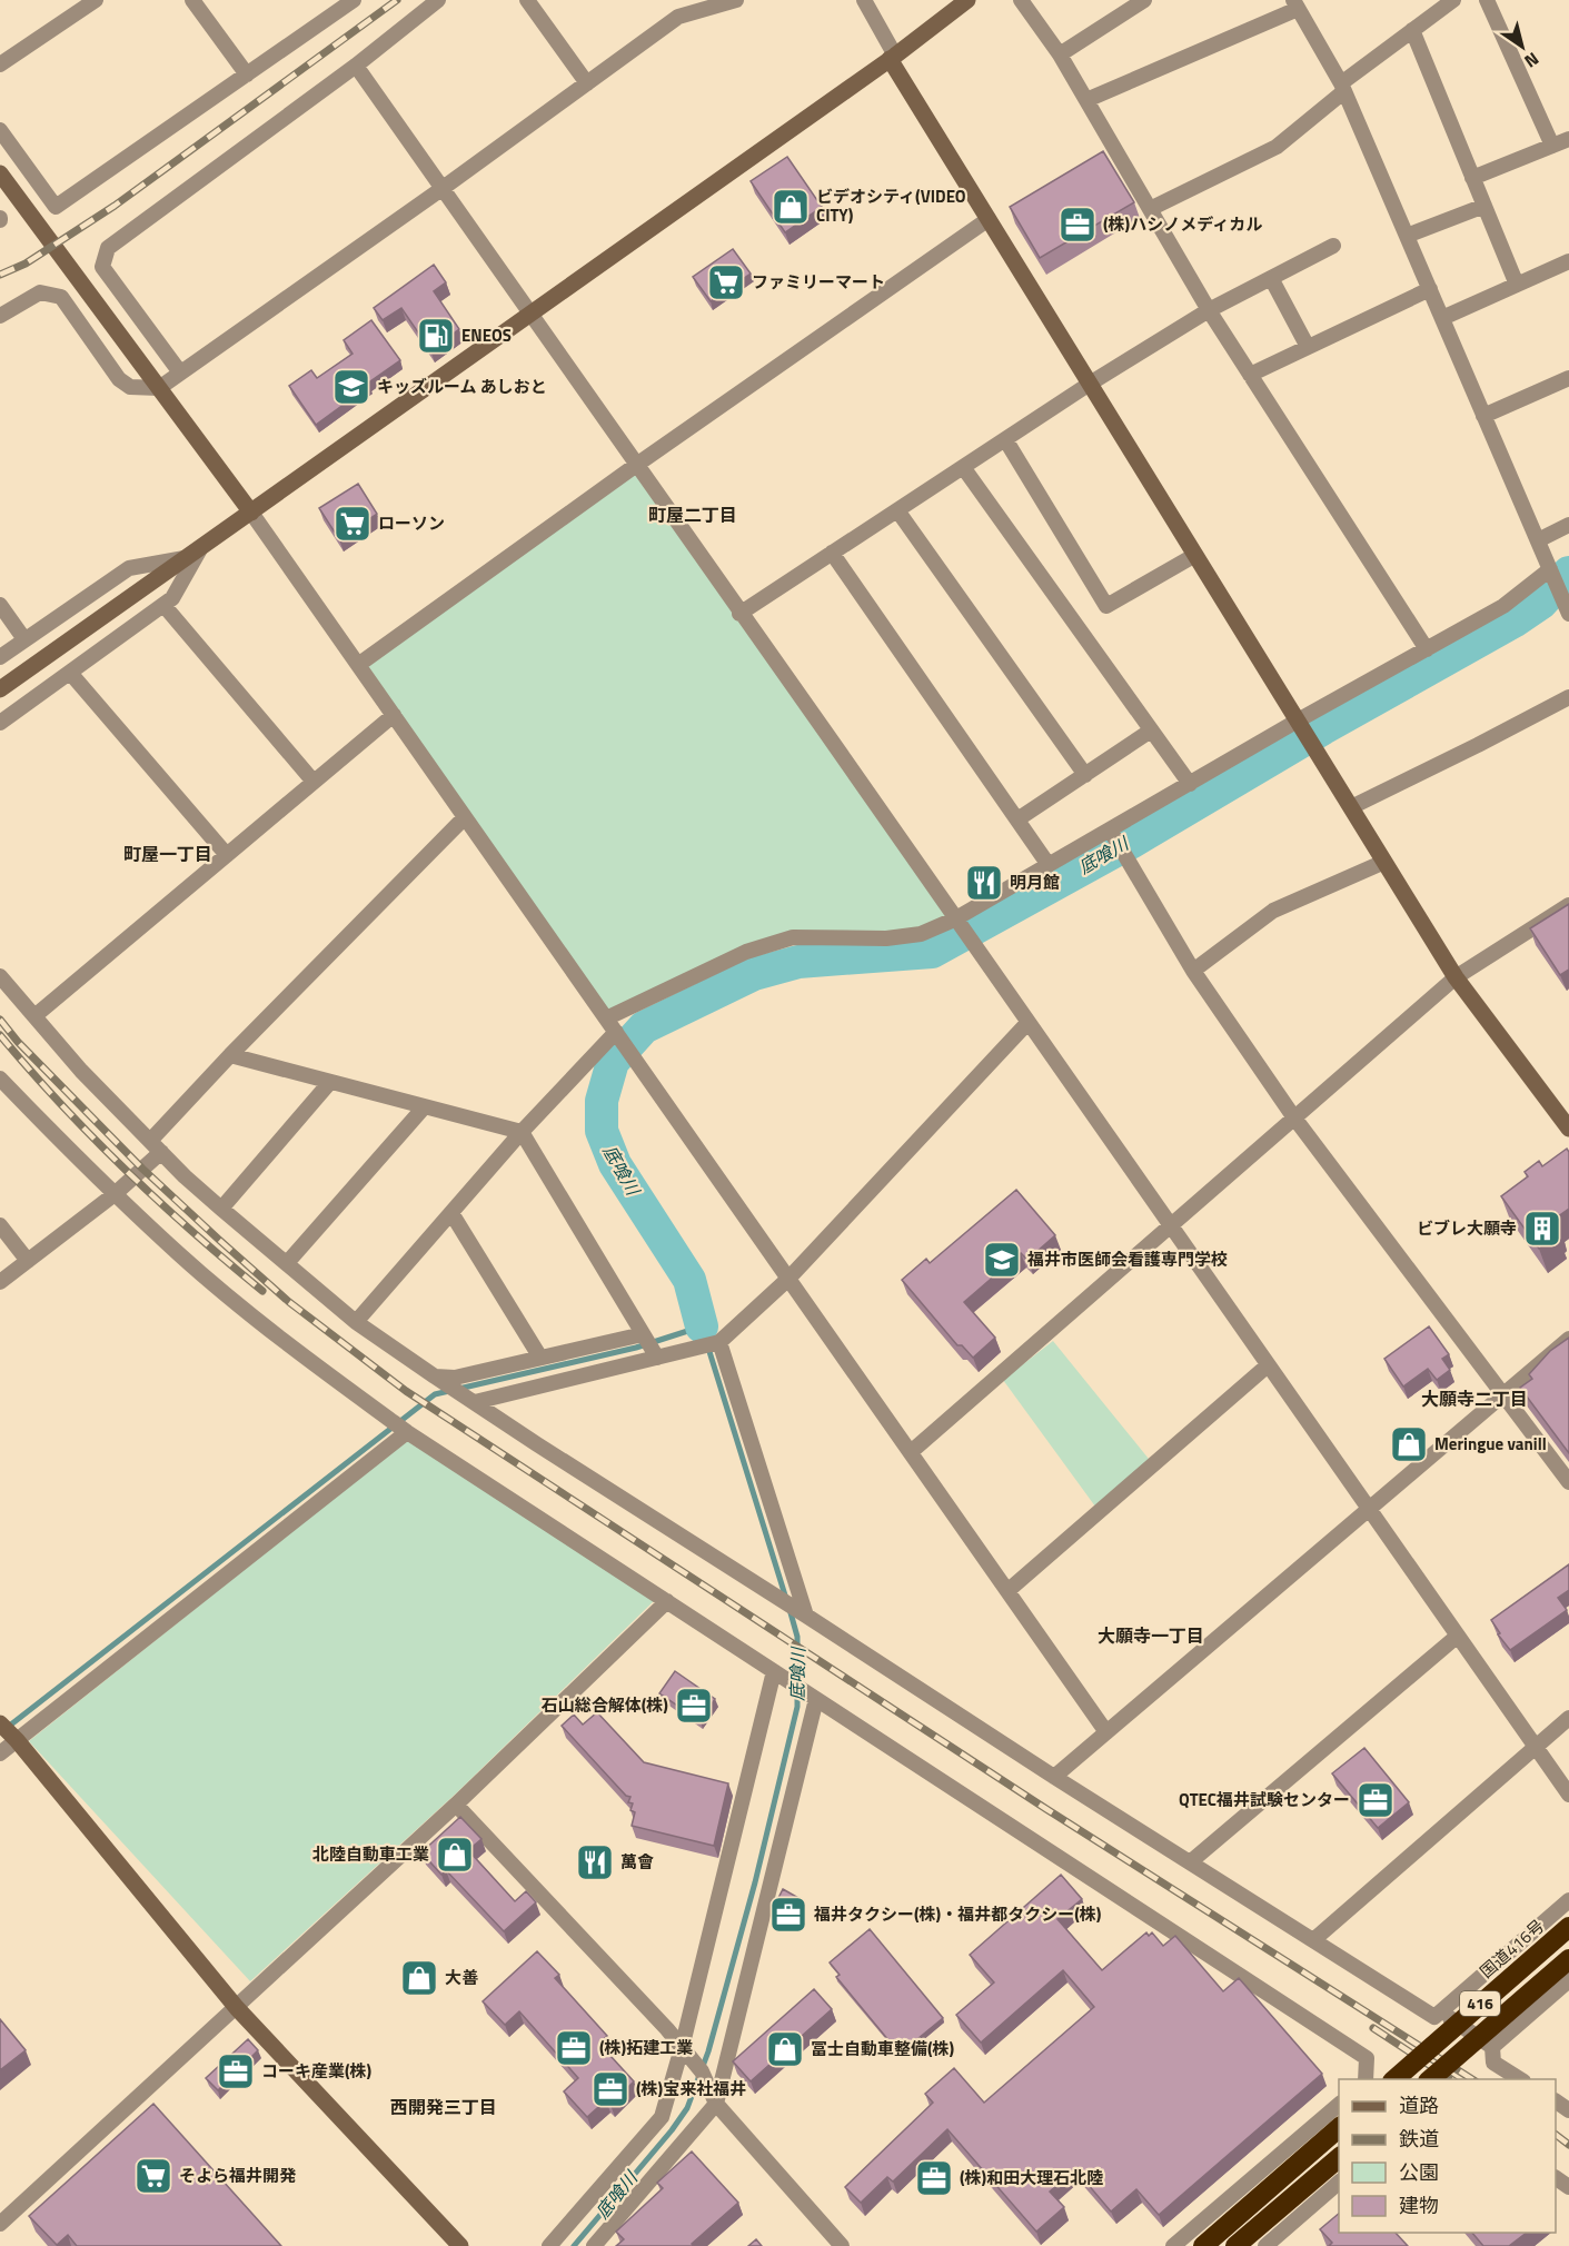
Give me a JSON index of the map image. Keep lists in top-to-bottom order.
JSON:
{
  "streets": {
    "highway": ["国道416号", "416"]
  },
  "districts": [
    "町屋二丁目",
    "町屋一丁目",
    "大願寺二丁目",
    "大願寺一丁目",
    "西開発三丁目"
  ],
  "water": ["底喰川"],
  "places": {
    "shop": [
      "ビデオシティ(VIDEO CITY)",
      "Meringue vanill",
      "北陸自動車工業",
      "大善",
      "冨士自動車整備(株)"
    ],
    "office": [
      "(株)ハシノメディカル",
      "石山総合解体(株)",
      "QTEC福井試験センター",
      "福井タクシー(株)・福井都タクシー(株)",
      "(株)拓建工業",
      "コーキ産業(株)",
      "(株)宝来社福井",
      "(株)和田大理石北陸"
    ],
    "supermarket": ["ファミリーマート", "ローソン", "そよら福井開発"],
    "fuel station": ["ENEOS"],
    "school or university": ["キッズルーム あしおと", "福井市医師会看護専門学校"],
    "restaurant": ["明月館", "萬會"],
    "building": ["ビブレ大願寺"]
  },
  "legend": [
    "道路",
    "鉄道",
    "公園",
    "建物"
  ],
  "north": "bottom right"
}
